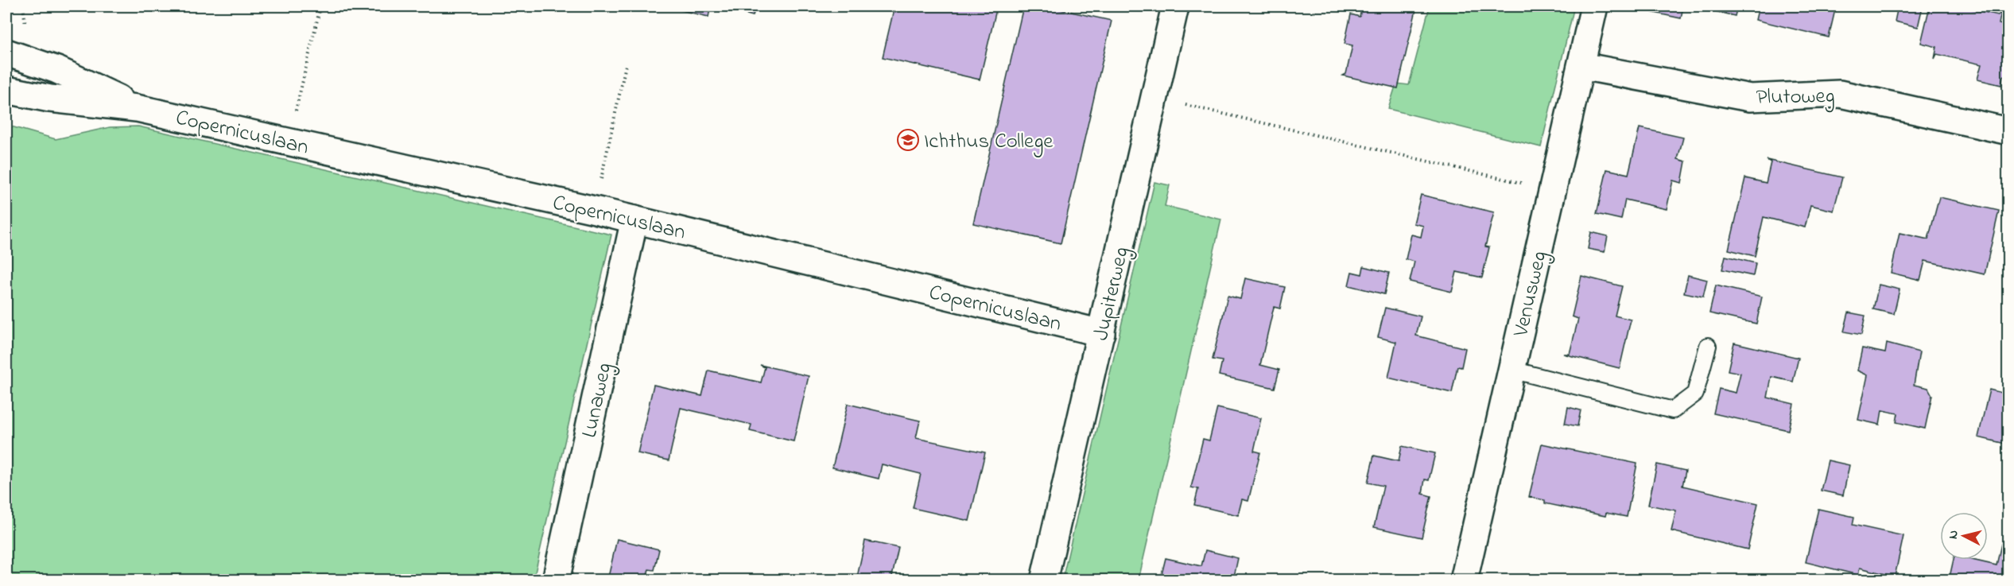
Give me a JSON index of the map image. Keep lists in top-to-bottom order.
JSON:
{
  "streets": {
    "street": [
      "Plutoweg",
      "Copernicuslaan",
      "Jupiterweg",
      "Venusweg",
      "Lunaweg"
    ]
  },
  "crossings": [
    ["Plutoweg", "Venusweg"],
    ["Copernicuslaan", "Jupiterweg"],
    ["Copernicuslaan", "Lunaweg"]
  ],
  "places": {
    "school or university": ["Ichthus College"]
  },
  "north": "left"
}
